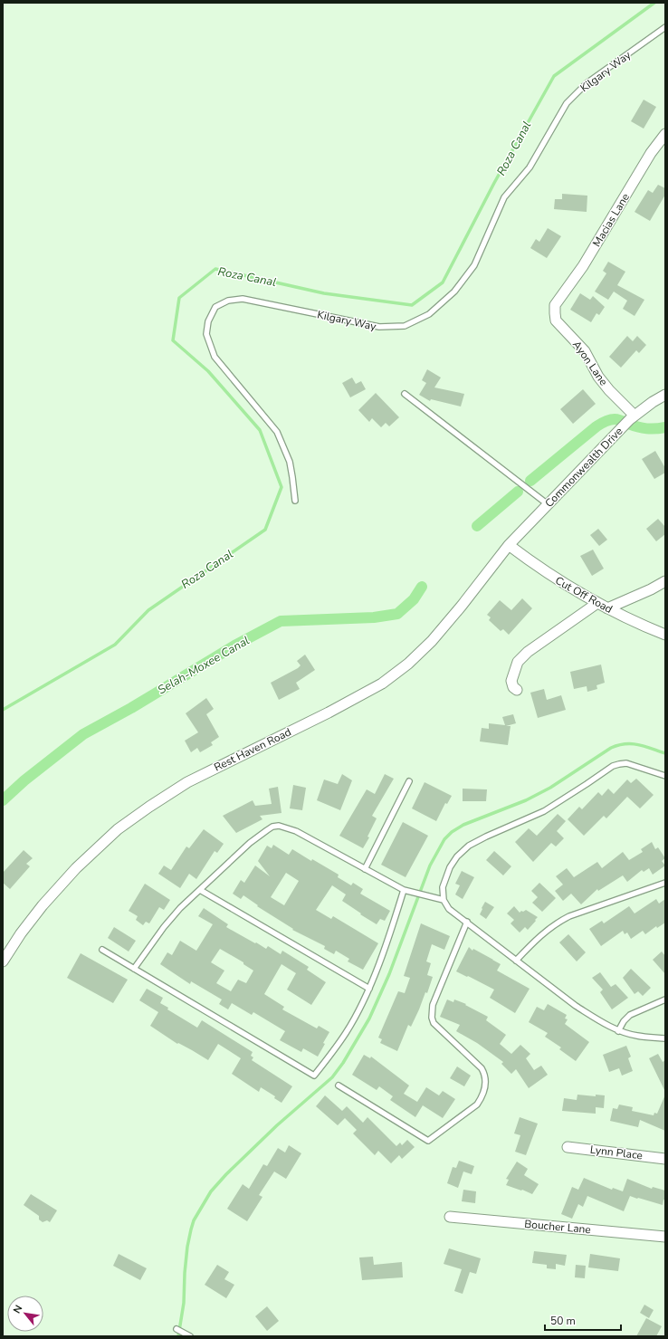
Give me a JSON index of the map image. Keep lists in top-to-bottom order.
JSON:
{
  "streets": {
    "street": [
      "Macias Lane",
      "Ayon Lane",
      "Commonwealth Drive",
      "Cut Off Road",
      "Rest Haven Road",
      "Lynn Place",
      "Boucher Lane"
    ],
    "lane": ["Kilgary Way"]
  },
  "crossings": [
    ["Macias Lane", "Ayon Lane"],
    ["Ayon Lane", "Commonwealth Drive"],
    ["Commonwealth Drive", "Cut Off Road"],
    ["Commonwealth Drive", "Rest Haven Road"],
    ["Cut Off Road", "Rest Haven Road"]
  ],
  "water": ["Roza Canal", "Selah-Moxee Canal"],
  "scale_bar": "50 m",
  "north": "top left"
}
